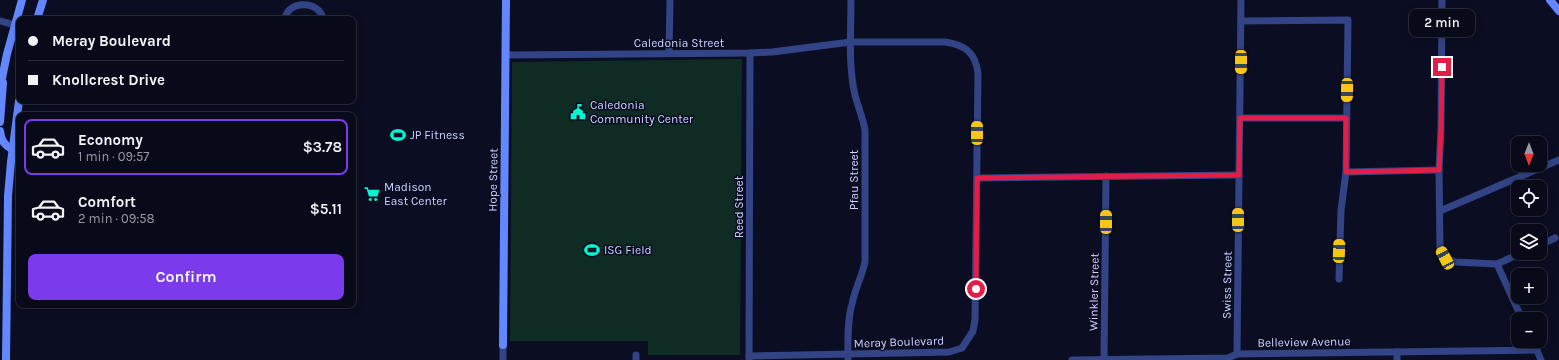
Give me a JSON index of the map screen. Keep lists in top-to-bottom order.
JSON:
{
  "streets": {
    "main road": ["Hope Street"],
    "street": [
      "Caledonia Street",
      "Pfau Street",
      "Reed Street",
      "Swiss Street",
      "Winkler Street",
      "Meray Boulevard",
      "Belleview Avenue"
    ]
  },
  "crossings": [
    ["Caledonia Street", "Hope Street"],
    ["Caledonia Street", "Pfau Street"],
    ["Caledonia Street", "Reed Street"],
    ["Caledonia Street", "Meray Boulevard"],
    ["Pfau Street", "Meray Boulevard"],
    ["Reed Street", "Meray Boulevard"],
    ["Swiss Street", "Belleview Avenue"],
    ["Winkler Street", "Belleview Avenue"]
  ],
  "places": {
    "public building": ["Caledonia Community Center"],
    "sports": ["JP Fitness", "ISG Field"],
    "supermarket": ["Madison East Center"]
  },
  "north": "bottom",
  "page": {
    "bubble": "2 min",
    "banner": ["Meray Boulevard", "Knollcrest Drive"],
    "list": [
      {
        "name": "Economy",
        "note": "1 min · 09:57",
        "value": "$3.78"
      },
      {
        "name": "Comfort",
        "note": "2 min · 09:58",
        "value": "$5.11"
      }
    ],
    "map_buttons": ["+", "−"],
    "buttons": "Confirm"
  }
}
